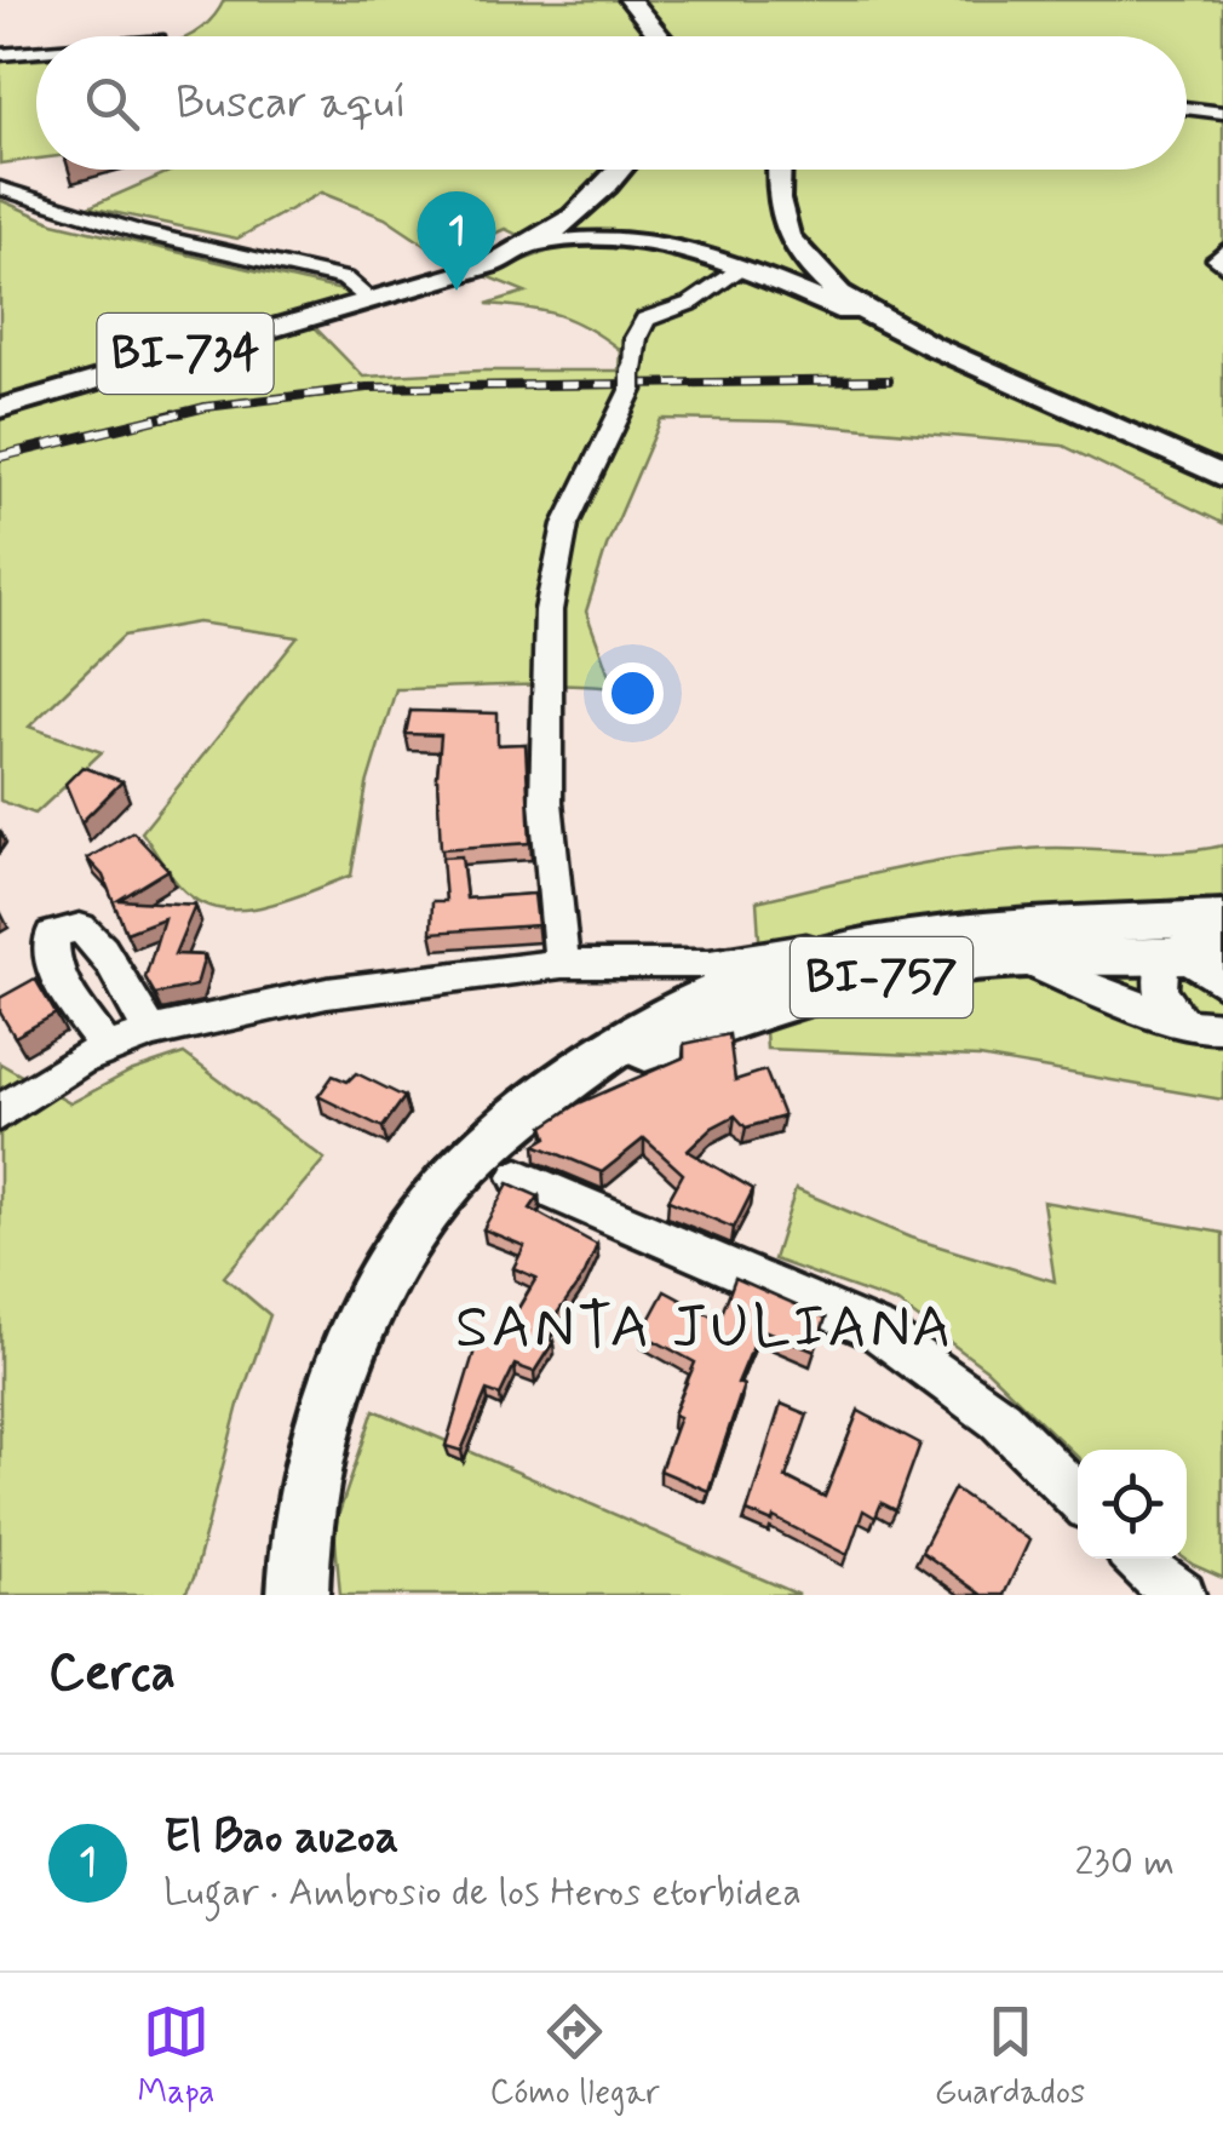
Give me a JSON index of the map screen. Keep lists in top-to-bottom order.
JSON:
{
  "streets": {
    "main road": ["BI-734", "BI-757"]
  },
  "districts": ["SANTA JULIANA"],
  "page": {
    "search": "Buscar aquí",
    "pins": "1",
    "heading": "Cerca",
    "list": [
      {
        "mark": "1",
        "name": "El Bao auzoa",
        "note": "Lugar · Ambrosio de los Heros etorbidea",
        "value": "230 m"
      }
    ],
    "nav": ["Mapa", "Cómo llegar", "Guardados"]
  }
}
